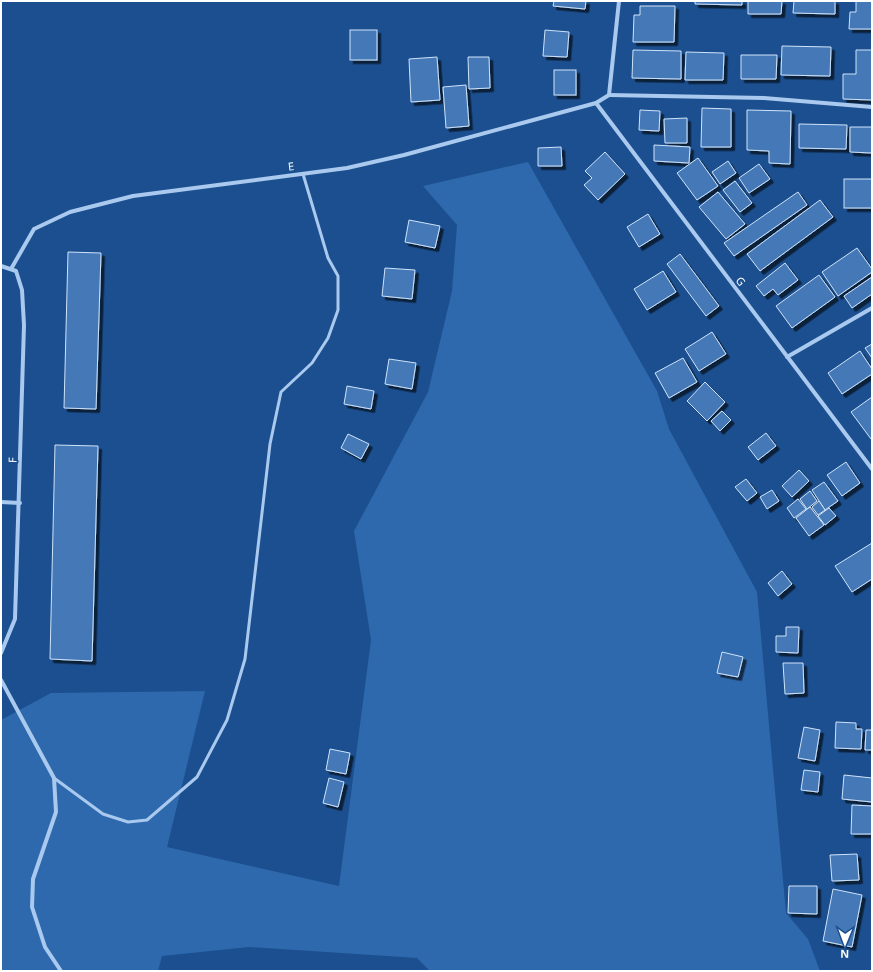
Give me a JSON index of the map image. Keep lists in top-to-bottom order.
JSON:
{
  "streets": {
    "street": ["E", "G", "F"]
  },
  "crossings": [
    ["E", "G"],
    ["E", "F"]
  ],
  "north": "bottom"
}
